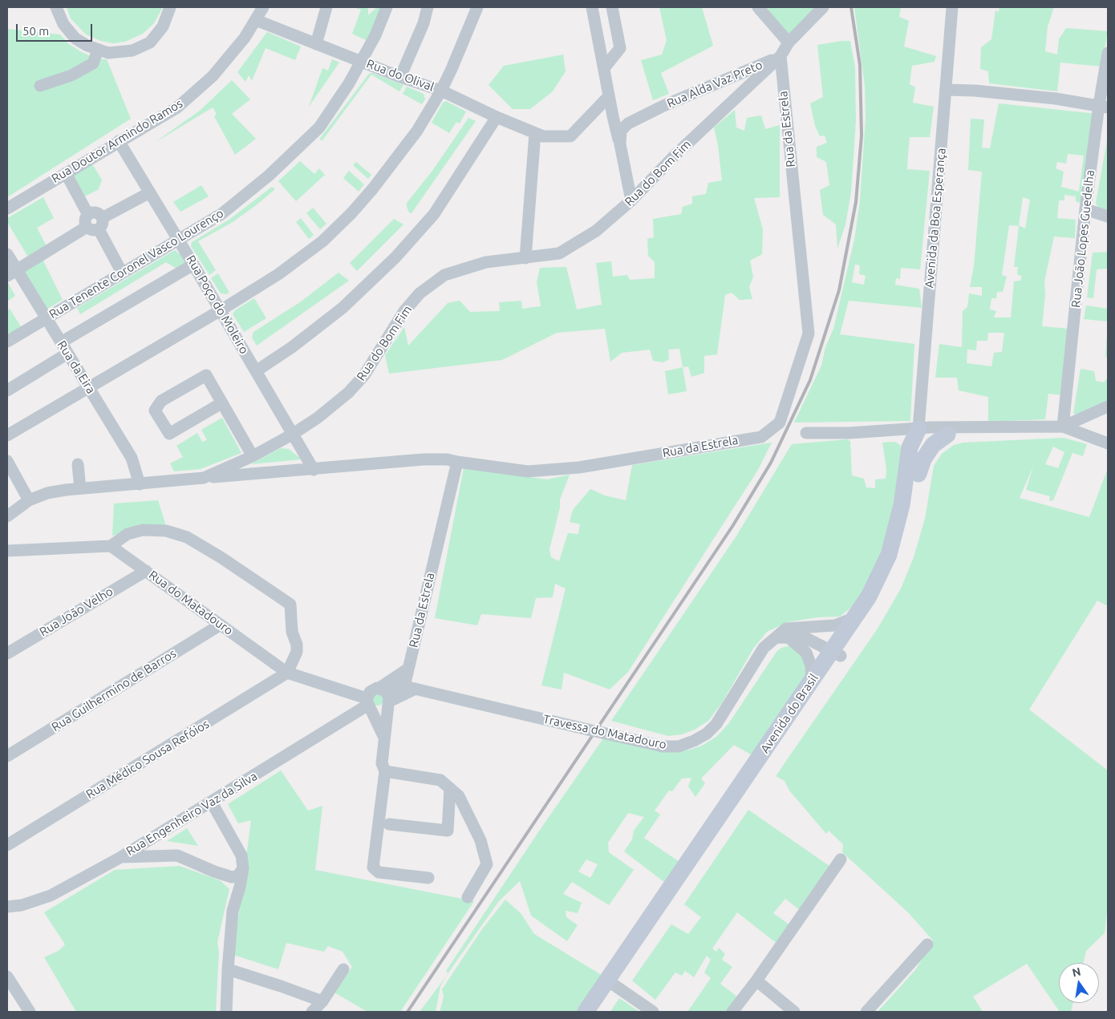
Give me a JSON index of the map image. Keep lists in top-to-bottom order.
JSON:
{
  "streets": {
    "main road": ["Avenida do Brasil"],
    "street": [
      "Rua do Olival",
      "Rua Alda Vaz Preto",
      "Rua da Estrela",
      "Rua Doutor Armindo Ramos",
      "Rua do Bom Fim",
      "Avenida da Boa Esperança",
      "Rua João Lopes Guedelha",
      "Rua Tenente Coronel Vasco Lourenço",
      "Rua Poço do Moleiro",
      "Rua da Eira",
      "Rua do Matadouro",
      "Rua João Velho",
      "Rua Guilhermino de Barros",
      "Travessa do Matadouro",
      "Rua Médico Sousa Refóios",
      "Rua Engenheiro Vaz da Silva"
    ]
  },
  "crossings": [
    ["Rua do Olival", "Rua Doutor Armindo Ramos"],
    ["Rua do Olival", "Rua Tenente Coronel Vasco Lourenço"],
    ["Rua Alda Vaz Preto", "Rua da Estrela"],
    ["Rua Alda Vaz Preto", "Rua do Bom Fim"],
    ["Rua da Estrela", "Rua do Bom Fim"],
    ["Rua da Estrela", "Travessa do Matadouro"],
    ["Rua Doutor Armindo Ramos", "Rua Poço do Moleiro"],
    ["Rua do Bom Fim", "Rua Poço do Moleiro"],
    ["Rua do Bom Fim", "Rua da Eira"],
    ["Avenida da Boa Esperança", "Avenida do Brasil"],
    ["Rua Tenente Coronel Vasco Lourenço", "Rua Poço do Moleiro"],
    ["Rua Tenente Coronel Vasco Lourenço", "Rua da Eira"],
    ["Rua do Matadouro", "Rua João Velho"],
    ["Rua do Matadouro", "Rua Guilhermino de Barros"],
    ["Rua do Matadouro", "Travessa do Matadouro"],
    ["Rua do Matadouro", "Rua Médico Sousa Refóios"],
    ["Rua do Matadouro", "Rua Engenheiro Vaz da Silva"],
    ["Avenida do Brasil", "Travessa do Matadouro"],
    ["Travessa do Matadouro", "Rua Engenheiro Vaz da Silva"]
  ],
  "scale_bar": "50 m",
  "north": "top"
}
